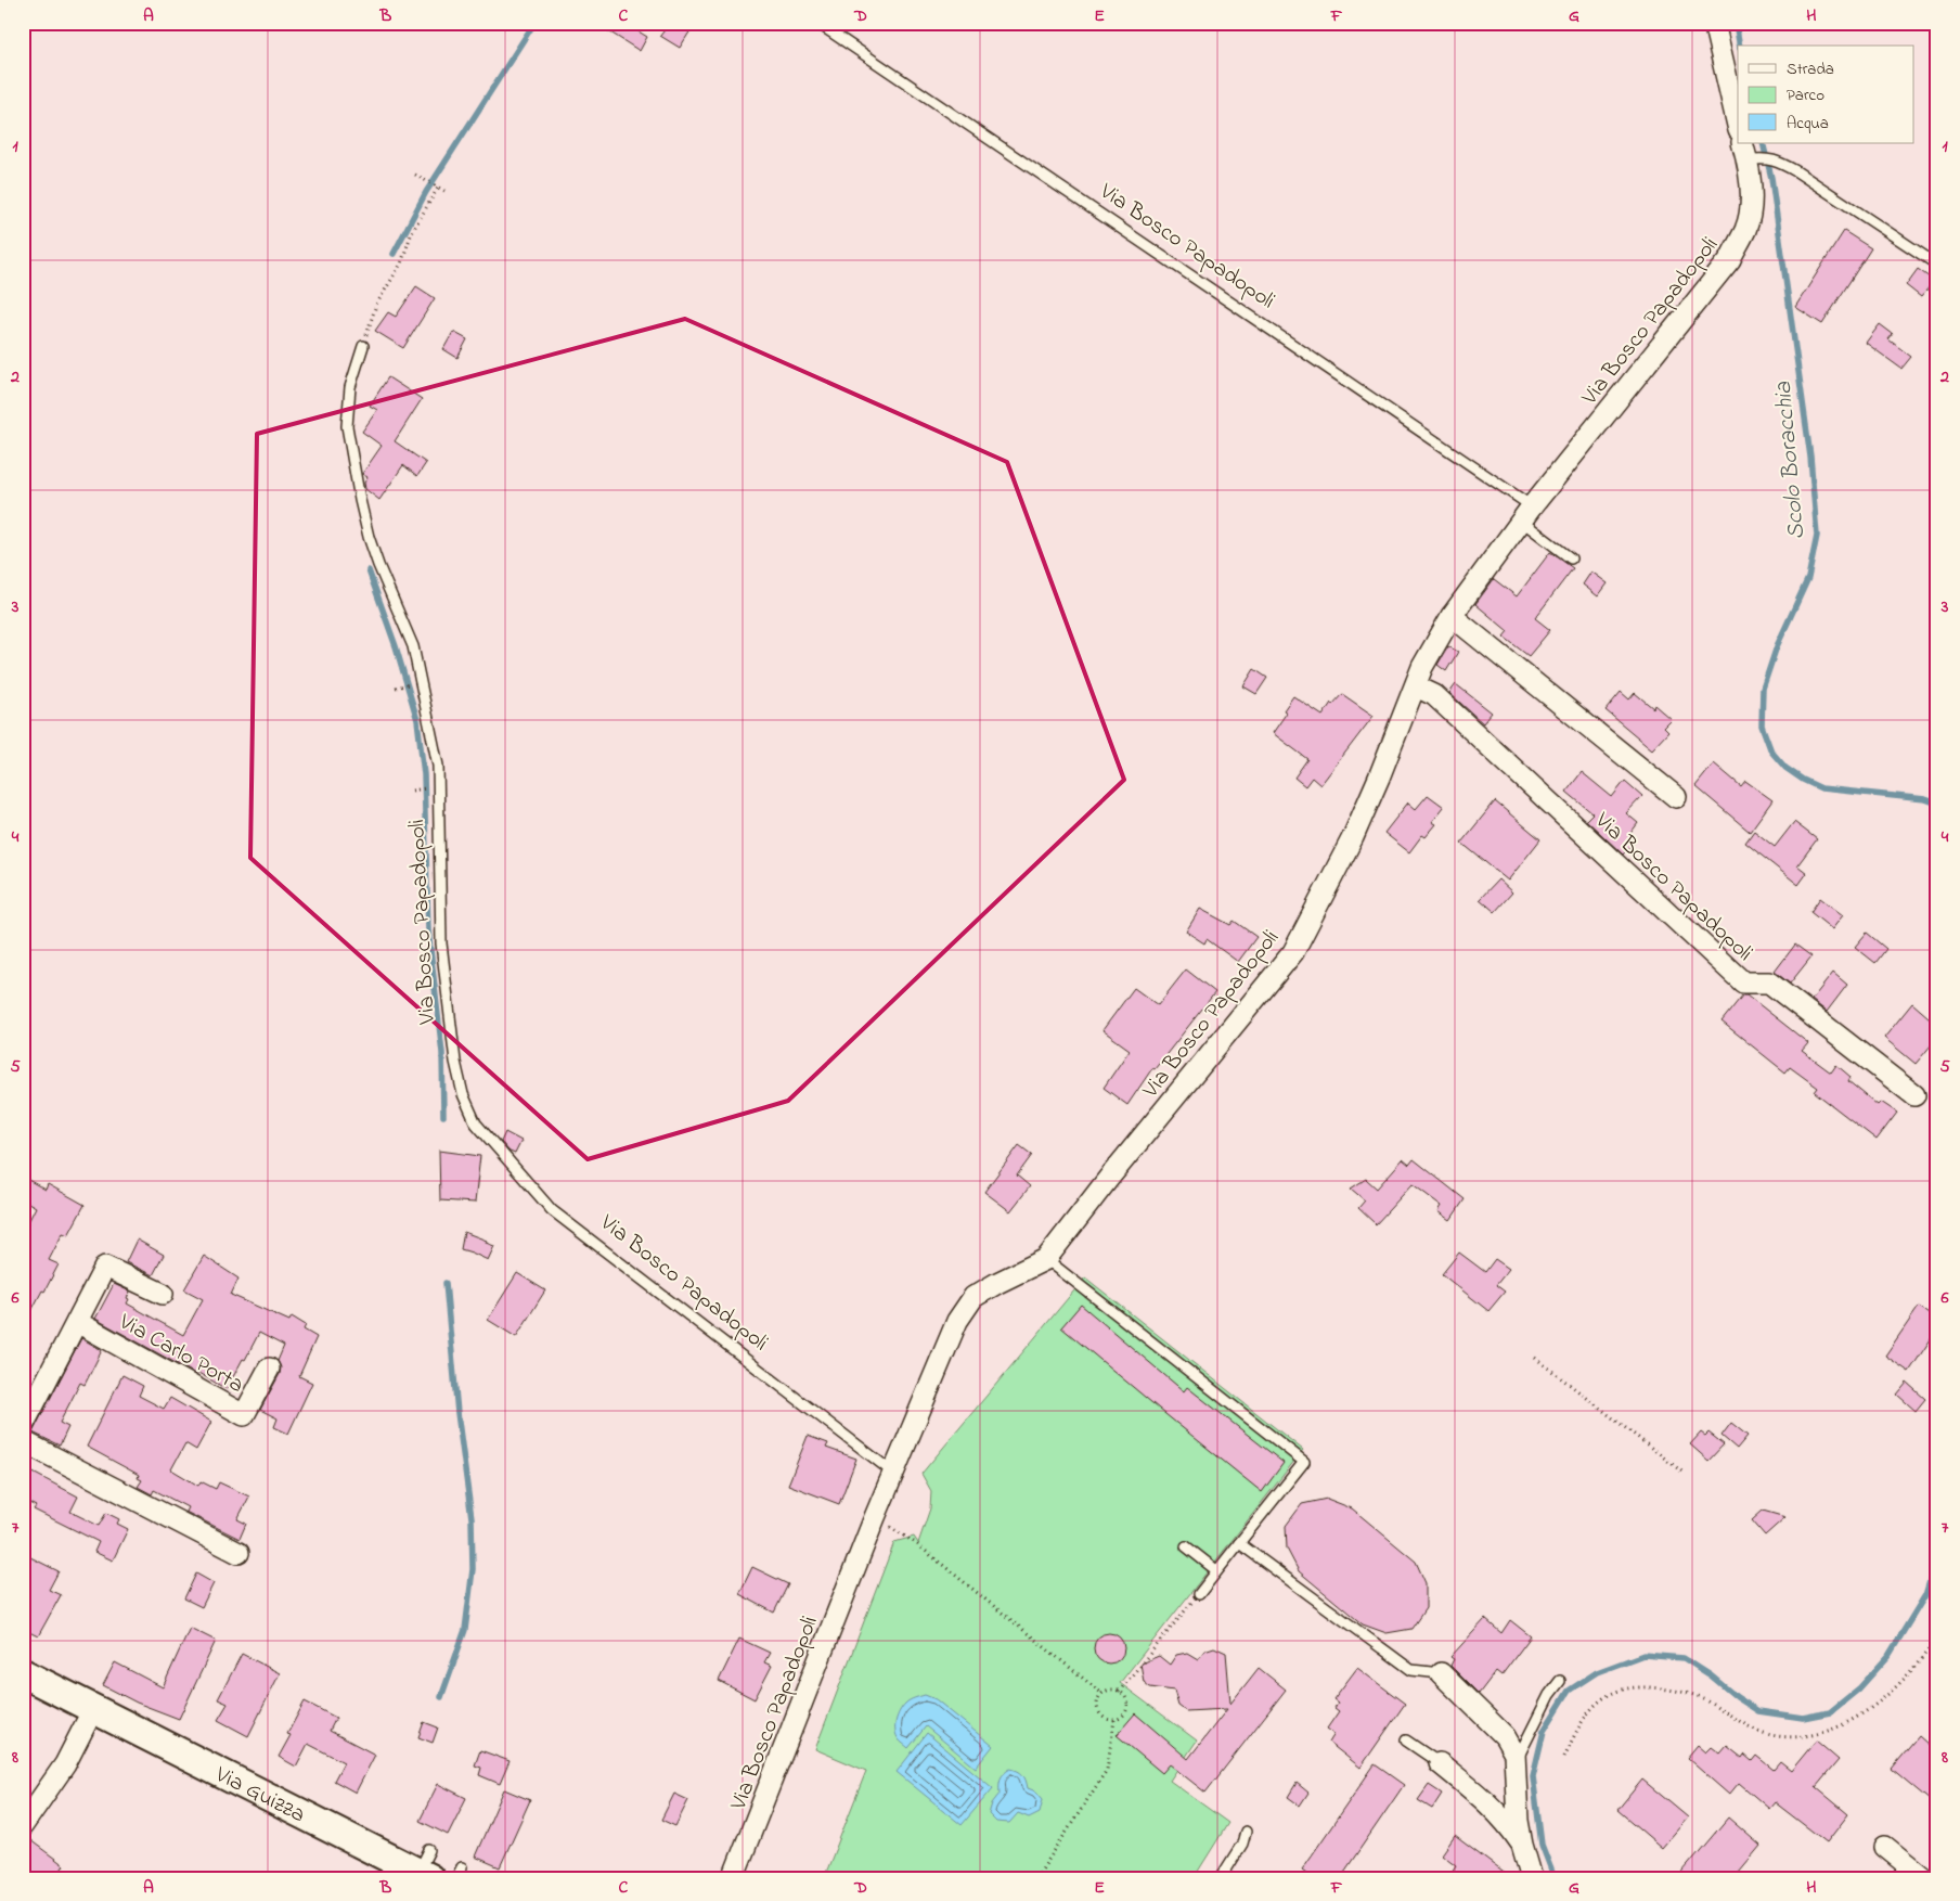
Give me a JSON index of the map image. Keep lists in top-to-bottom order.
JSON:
{
  "streets": {
    "main road": ["Via Guizza"],
    "street": ["Via Bosco Papadopoli", "Via Carlo Porta"]
  },
  "water": ["Scolo Boracchia"],
  "legend": ["Strada", "Parco", "Acqua"],
  "grid": {
    "columns": [
      "A",
      "B",
      "C",
      "D",
      "E",
      "F",
      "G",
      "H"
    ],
    "rows": [
      "1",
      "2",
      "3",
      "4",
      "5",
      "6",
      "7",
      "8"
    ]
  }
}
